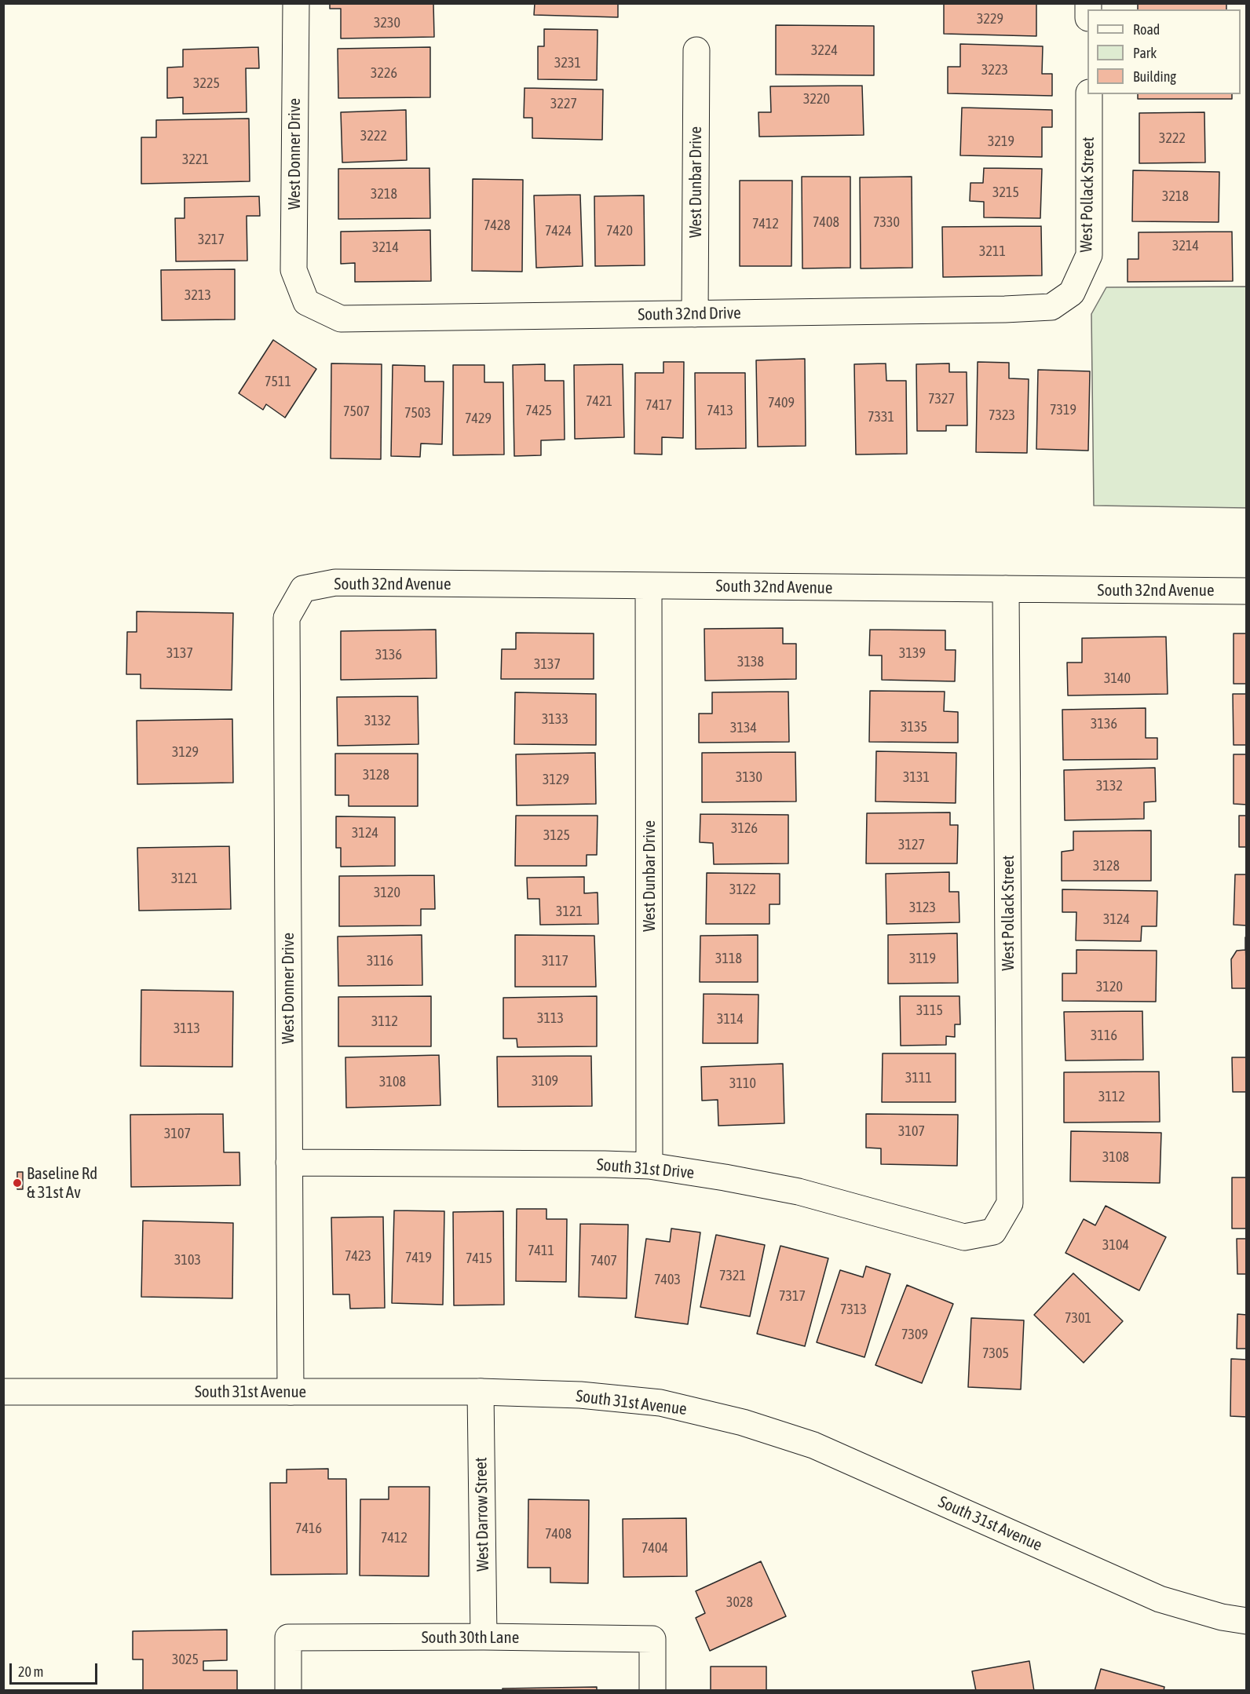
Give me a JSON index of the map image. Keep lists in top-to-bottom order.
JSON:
{
  "streets": {
    "street": [
      "West Donner Drive",
      "West Dunbar Drive",
      "West Pollack Street",
      "South 32nd Drive",
      "South 32nd Avenue",
      "South 31st Drive",
      "South 31st Avenue",
      "West Darrow Street",
      "South 30th Lane"
    ]
  },
  "crossings": [
    ["West Donner Drive", "South 32nd Drive"],
    ["West Donner Drive", "South 32nd Avenue"],
    ["West Donner Drive", "South 31st Drive"],
    ["West Donner Drive", "South 31st Avenue"],
    ["West Dunbar Drive", "South 32nd Drive"],
    ["West Dunbar Drive", "South 32nd Avenue"],
    ["West Dunbar Drive", "South 31st Drive"],
    ["West Pollack Street", "South 32nd Drive"],
    ["West Pollack Street", "South 32nd Avenue"],
    ["West Pollack Street", "South 31st Drive"],
    ["South 31st Avenue", "West Darrow Street"],
    ["West Darrow Street", "South 30th Lane"]
  ],
  "places": ["Baseline Rd & 31st Av"],
  "house_numbers": [
    "3229",
    "3230",
    "3224",
    "3231",
    "3223",
    "3226",
    "3225",
    "3220",
    "3227",
    "3222",
    "3222",
    "3219",
    "3221",
    "3215",
    "3218",
    "3218",
    "7408",
    "7330",
    "7412",
    "7428",
    "7424",
    "7420",
    "3217",
    "3214",
    "3214",
    "3211",
    "3213",
    "7511",
    "7327",
    "7421",
    "7409",
    "7417",
    "7319",
    "7425",
    "7413",
    "7507",
    "7503",
    "7323",
    "7331",
    "7429",
    "3137",
    "3139",
    "3136",
    "3138",
    "3137",
    "3140",
    "3133",
    "3132",
    "3136",
    "3135",
    "3134",
    "3129",
    "3128",
    "3130",
    "3131",
    "3129",
    "3132",
    "3126",
    "3124",
    "3125",
    "3127",
    "3128",
    "3121",
    "3122",
    "3120",
    "3123",
    "3121",
    "3124",
    "3118",
    "3119",
    "3116",
    "3117",
    "3120",
    "3115",
    "3113",
    "3114",
    "3112",
    "3113",
    "3116",
    "3111",
    "3109",
    "3108",
    "3110",
    "3112",
    "3107",
    "3107",
    "3108",
    "3104",
    "7411",
    "7423",
    "7419",
    "7415",
    "3103",
    "7407",
    "7321",
    "7403",
    "7317",
    "7313",
    "7301",
    "7309",
    "7305",
    "7416",
    "7408",
    "7412",
    "7404",
    "3028",
    "3025"
  ],
  "legend": ["Road", "Park", "Building"],
  "scale_bar": "20 m"
}
